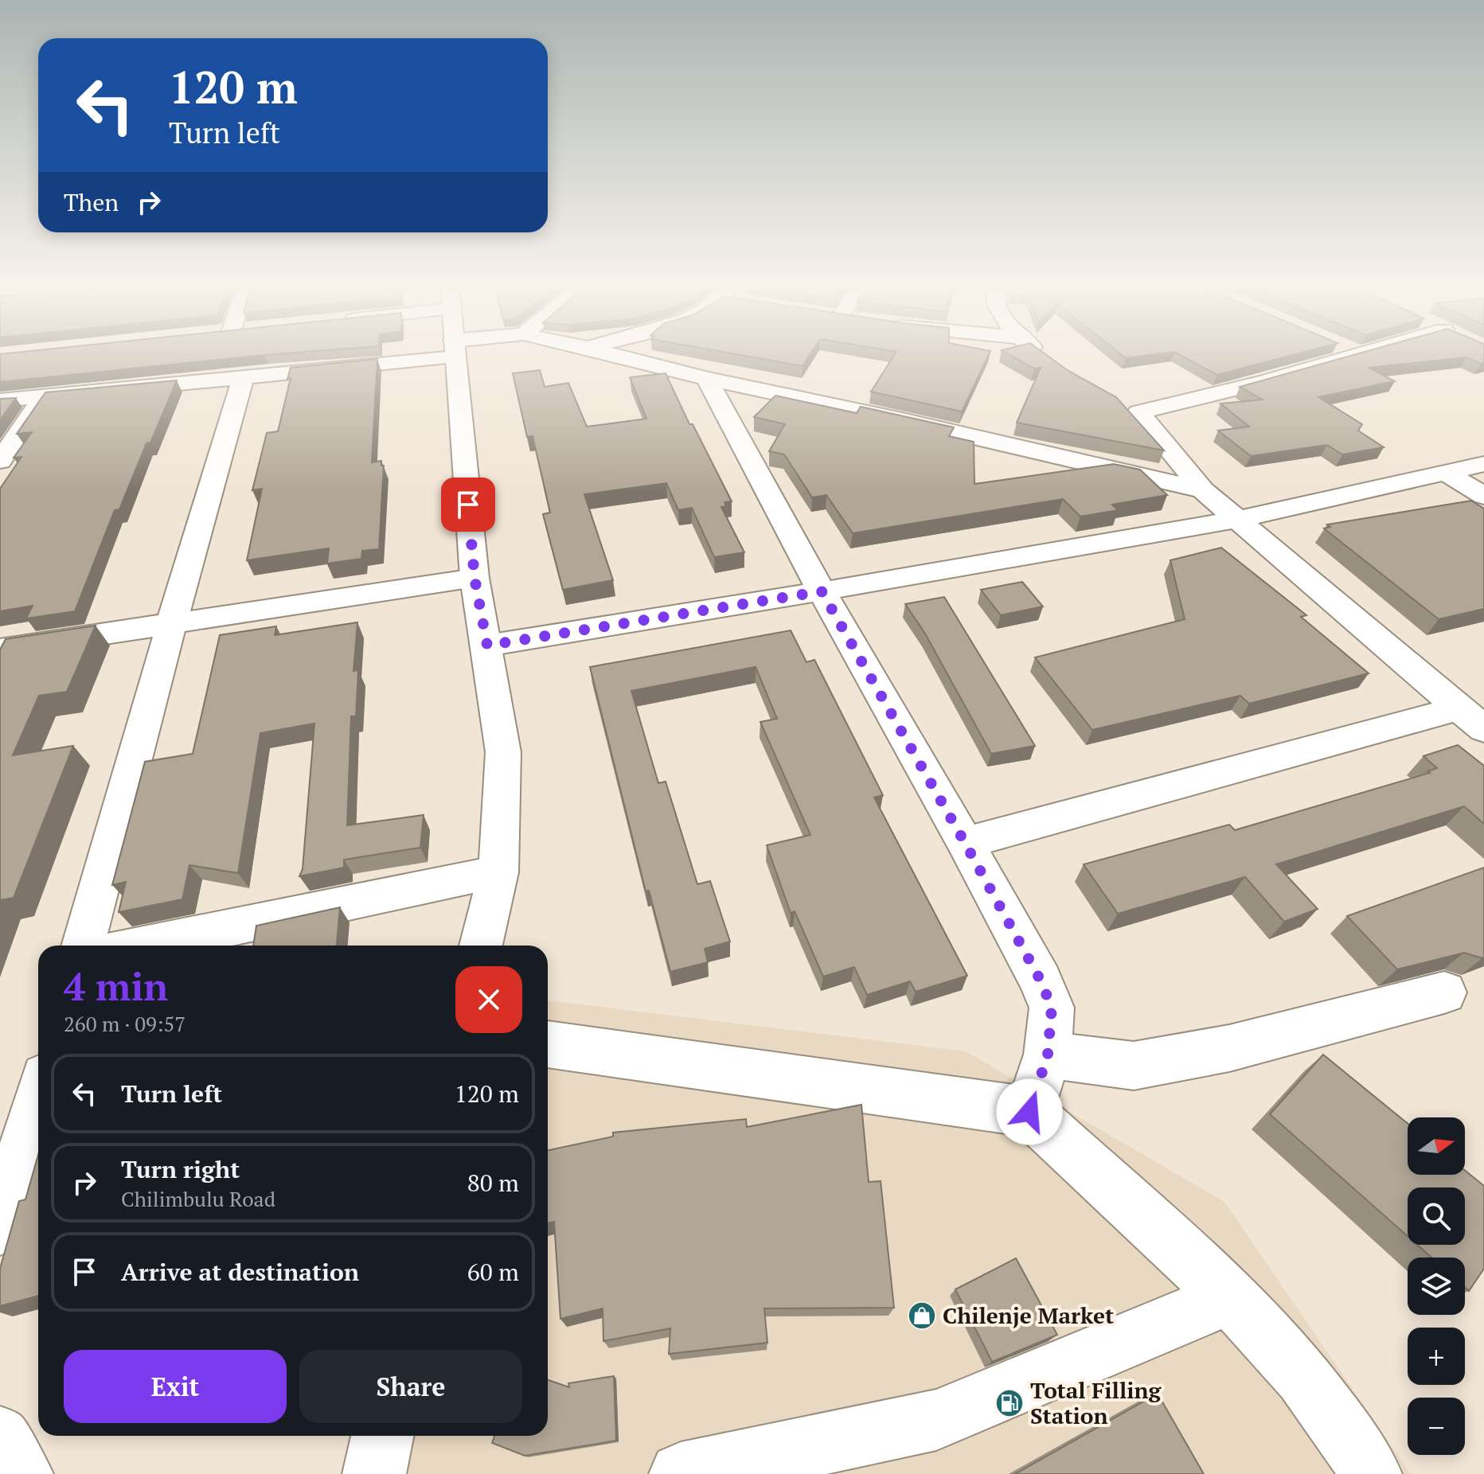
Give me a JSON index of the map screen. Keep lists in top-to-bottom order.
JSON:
{
  "places": {
    "shop": ["Chilenje Market"],
    "fuel station": ["Total Filling Station"]
  },
  "north": "right",
  "page": {
    "turn": ["120 m", "Turn left"],
    "then": "Then",
    "heading": ["4 min", "260 m · 09:57"],
    "list": [
      {
        "name": "Turn left",
        "value": "120 m"
      },
      {
        "name": "Turn right",
        "note": "Chilimbulu Road",
        "value": "80 m"
      },
      {
        "name": "Arrive at destination",
        "value": "60 m"
      }
    ],
    "map_buttons": ["+", "−"],
    "buttons": ["Exit", "Share"]
  }
}
